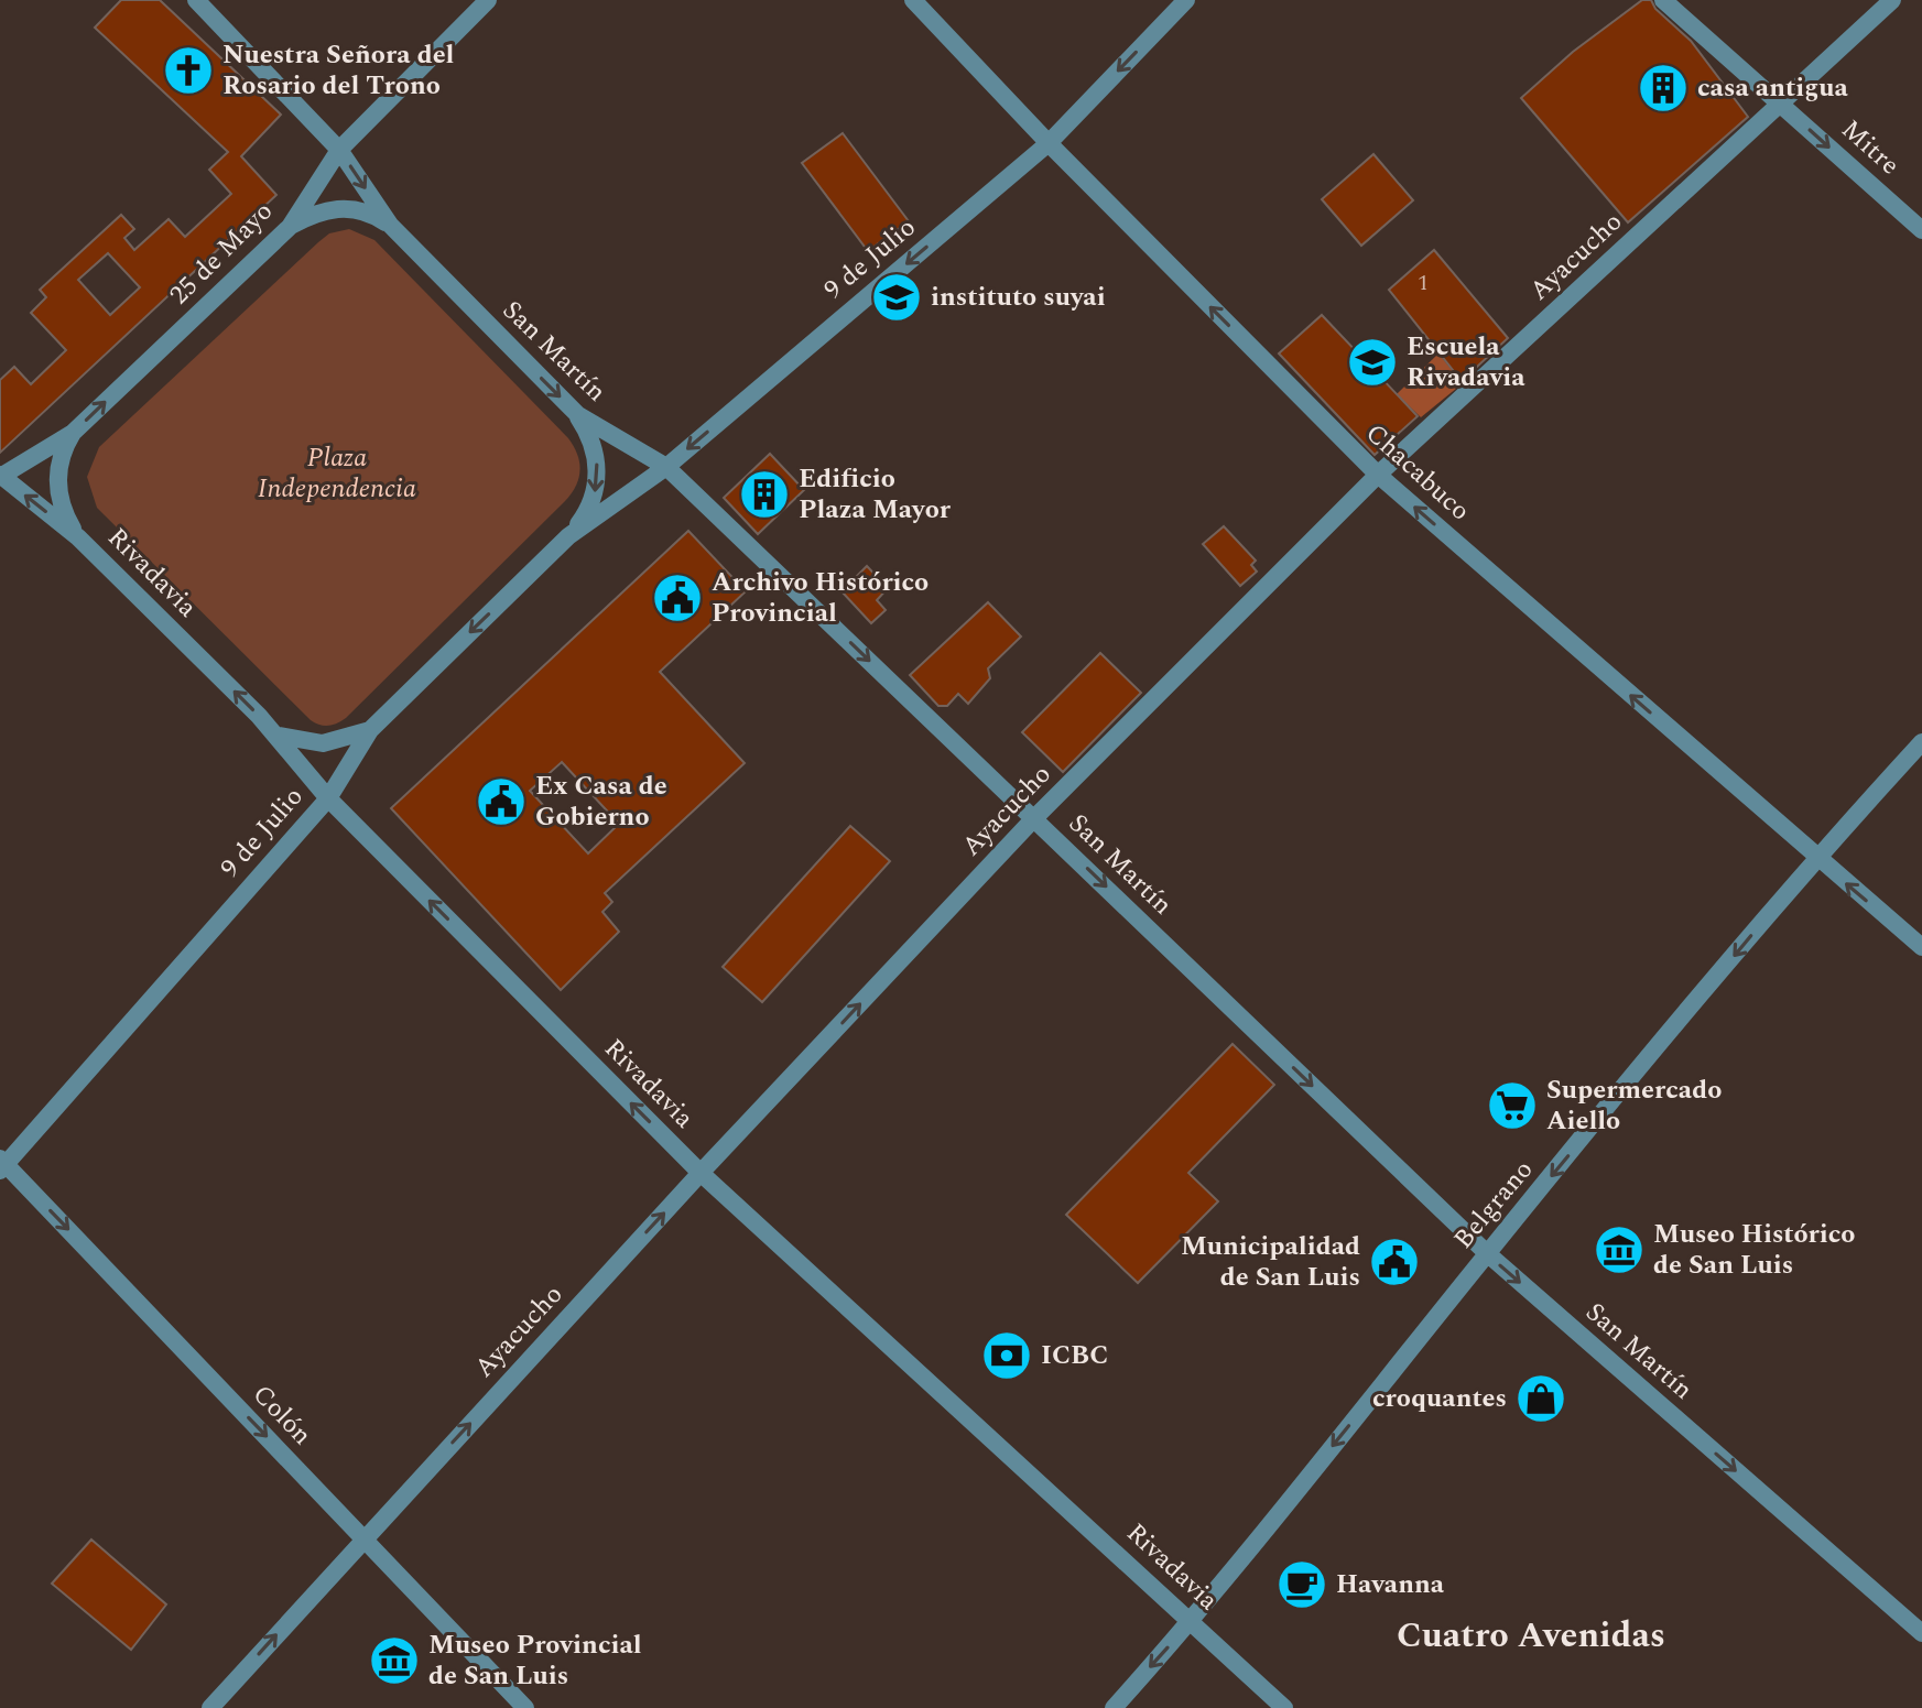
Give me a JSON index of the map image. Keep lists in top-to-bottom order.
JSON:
{
  "streets": {
    "street": [
      "Mitre",
      "25 de Mayo",
      "Ayacucho",
      "9 de Julio",
      "San Martín",
      "Chacabuco",
      "Rivadavia",
      "Belgrano",
      "Colón"
    ]
  },
  "crossings": [
    ["Mitre", "Ayacucho"],
    ["25 de Mayo", "San Martín"],
    ["25 de Mayo", "Rivadavia"],
    ["Ayacucho", "San Martín"],
    ["Ayacucho", "Chacabuco"],
    ["Ayacucho", "Rivadavia"],
    ["Ayacucho", "Colón"],
    ["9 de Julio", "San Martín"],
    ["9 de Julio", "Chacabuco"],
    ["9 de Julio", "Rivadavia"],
    ["9 de Julio", "Colón"],
    ["San Martín", "Belgrano"],
    ["Chacabuco", "Belgrano"],
    ["Rivadavia", "Belgrano"]
  ],
  "one_way": [
    "Mitre",
    "25 de Mayo",
    "Ayacucho",
    "9 de Julio",
    "San Martín",
    "Chacabuco",
    "Rivadavia",
    "Belgrano",
    "Colón"
  ],
  "districts": ["Cuatro Avenidas"],
  "parks": ["Plaza Independencia"],
  "places": {
    "church": ["Nuestra Señora del Rosario del Trono"],
    "building": ["casa antigua", "Edificio Plaza Mayor"],
    "school or university": ["instituto suyai", "Escuela Rivadavia"],
    "public building": ["Archivo Histórico Provincial", "Ex Casa de Gobierno", "Municipalidad de San Luis"],
    "supermarket": ["Supermercado Aiello"],
    "museum": ["Museo Histórico de San Luis", "Museo Provincial de San Luis"],
    "bank": ["ICBC"],
    "shop": ["croquantes"],
    "cafe": ["Havanna"]
  },
  "house_numbers": ["1"]
}
